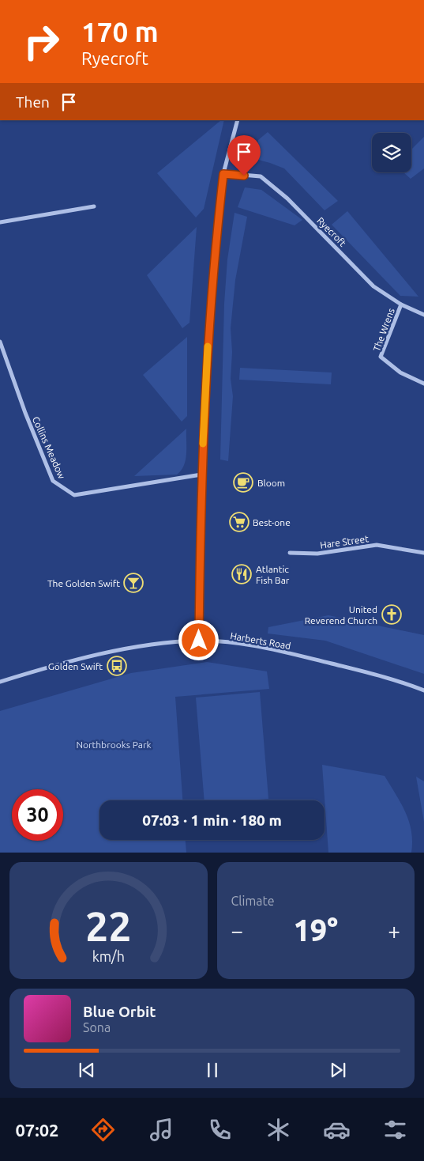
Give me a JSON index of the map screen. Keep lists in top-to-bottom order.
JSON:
{
  "streets": {
    "street": [
      "Ryecroft",
      "The Wrens",
      "Collins Meadow",
      "Hare Street",
      "Harberts Road"
    ]
  },
  "crossings": [
    ["Ryecroft", "The Wrens"]
  ],
  "parks": ["Northbrooks Park"],
  "places": {
    "cafe": ["Bloom"],
    "supermarket": ["Best-one"],
    "restaurant": ["Atlantic Fish Bar"],
    "bar": ["The Golden Swift"],
    "church": ["United Reverend Church"],
    "bus stop": ["Golden Swift"]
  },
  "page": {
    "turn": ["170 m", "Ryecroft"],
    "then": "Then",
    "limit": "30",
    "trip": "07:03 · 1 min · 180 m",
    "tile": "Climate",
    "heat": ["−", "19°", "+"],
    "song": ["Blue Orbit", "Sona"],
    "tabs": "07:02",
    "gauge": ["22", "km/h"]
  }
}
